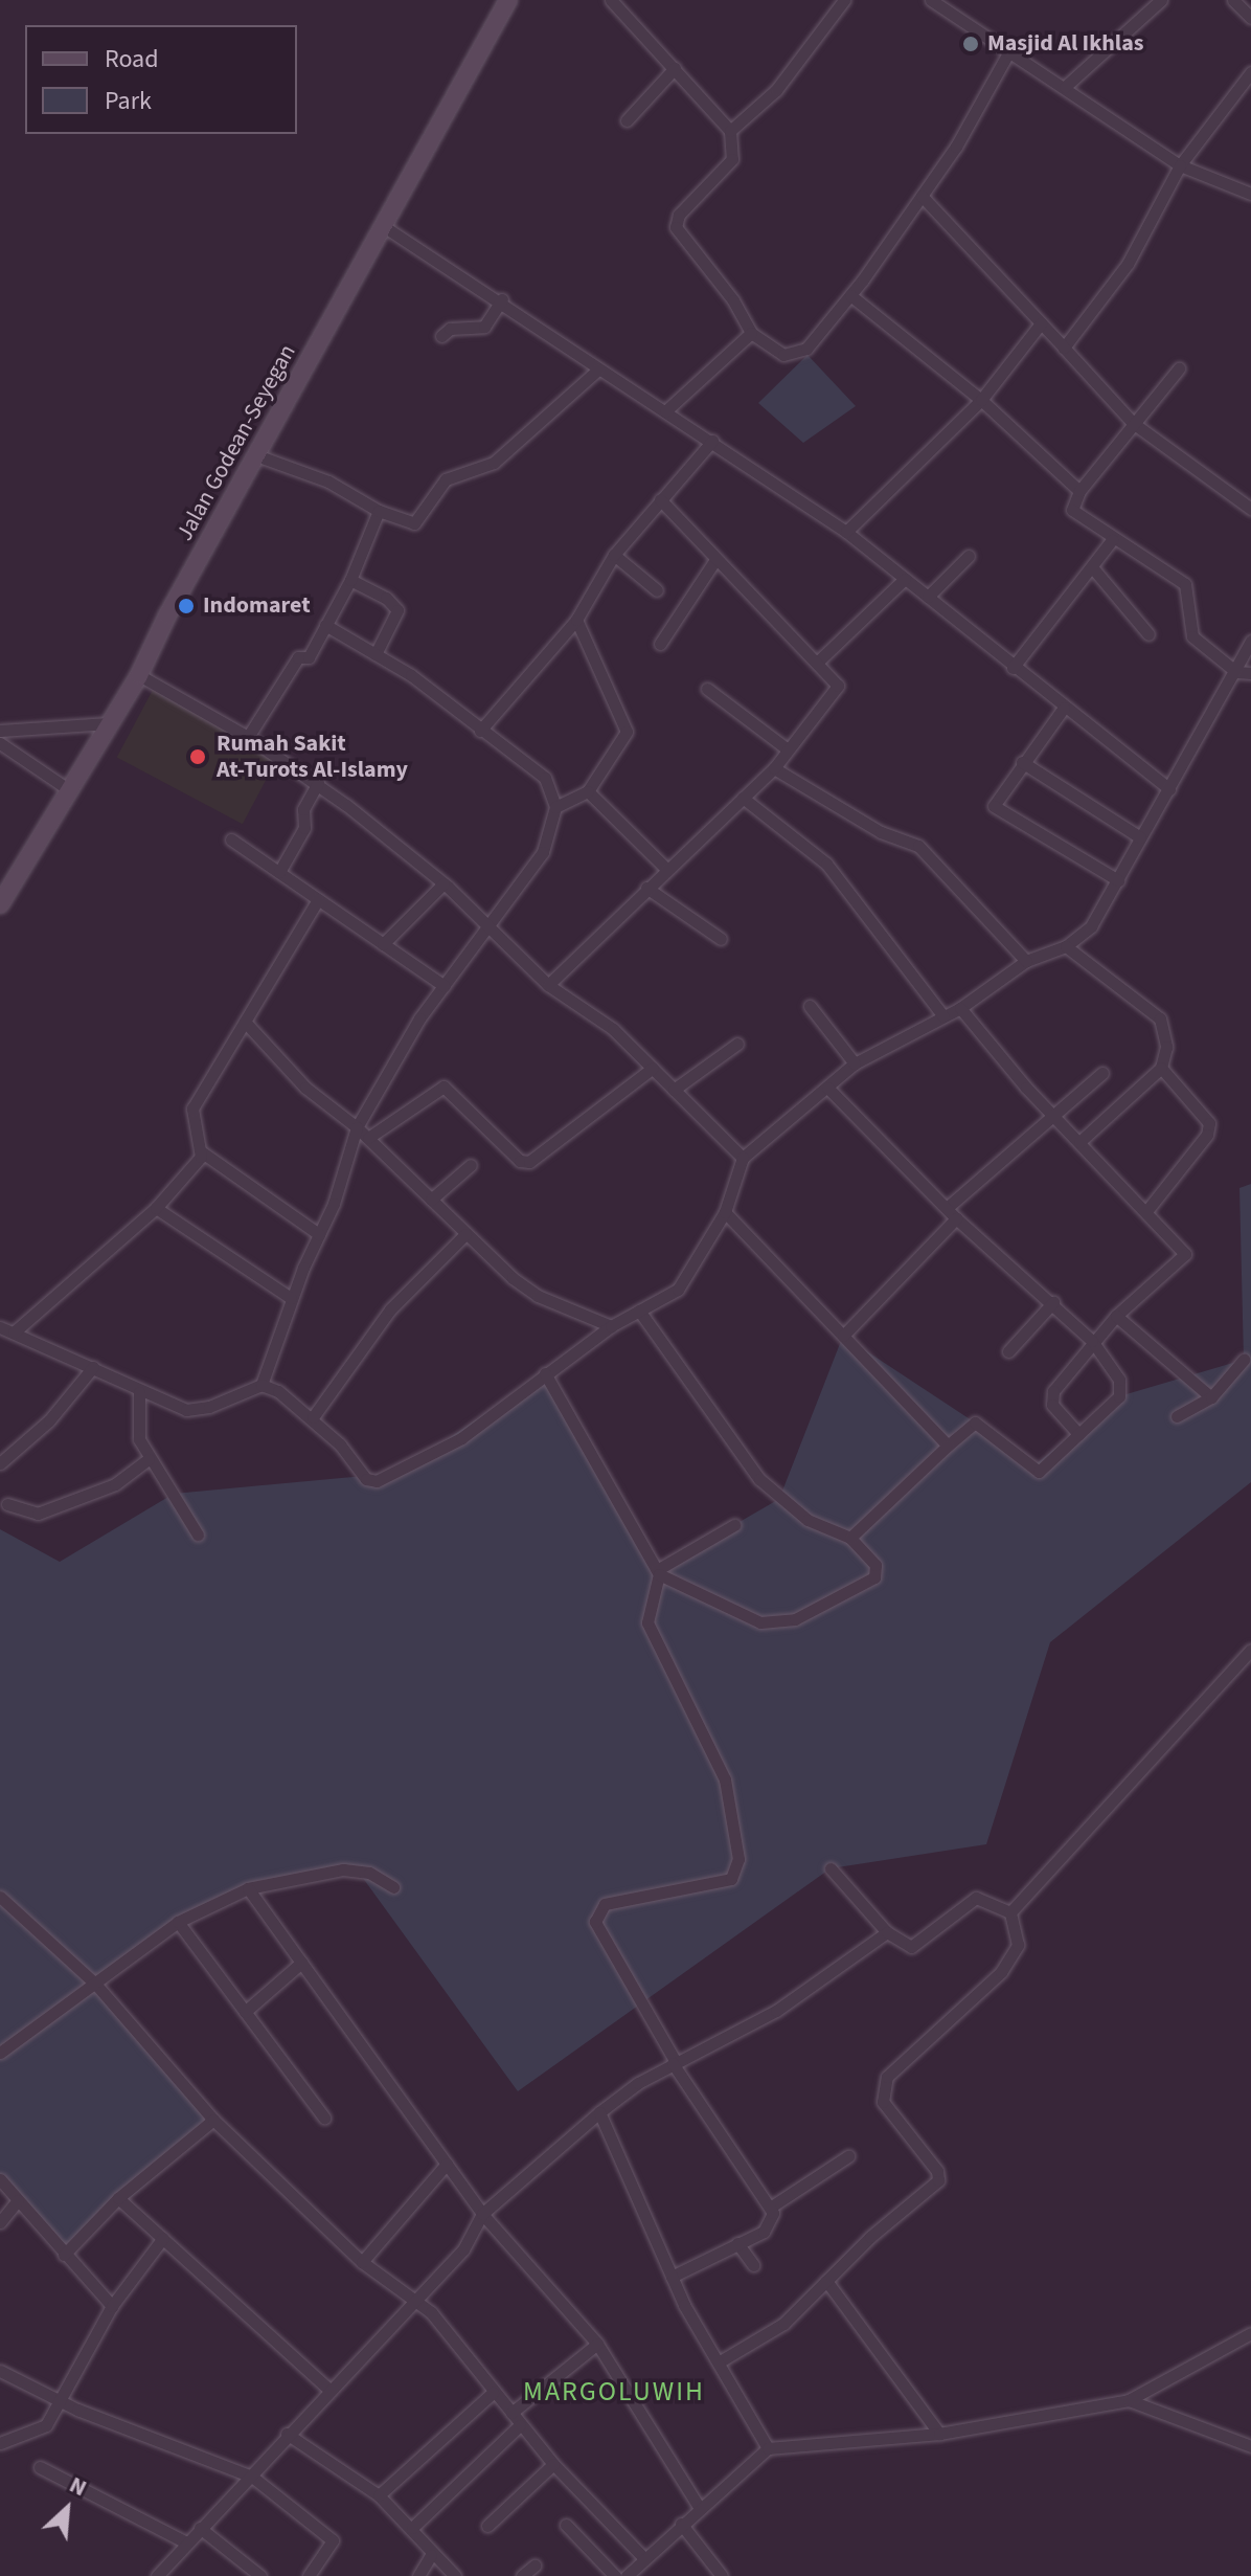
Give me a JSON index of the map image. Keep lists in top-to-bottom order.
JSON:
{
  "streets": {
    "main road": ["Jalan Godean-Seyegan"]
  },
  "districts": ["MARGOLUWIH"],
  "places": ["Masjid Al Ikhlas", "Indomaret", "Rumah Sakit At-Turots Al-Islamy"],
  "legend": ["Road", "Park"],
  "north": "top right"
}
